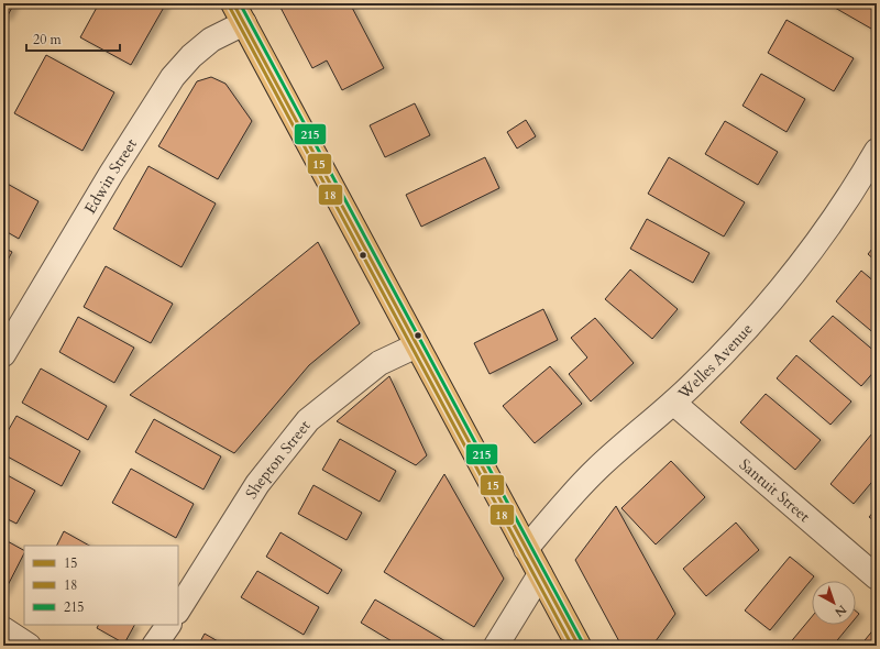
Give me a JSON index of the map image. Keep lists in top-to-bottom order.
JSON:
{
  "streets": {
    "street": [
      "Edwin Street",
      "Welles Avenue",
      "Shepton Street",
      "Santuit Street"
    ]
  },
  "crossings": [
    ["Welles Avenue", "Santuit Street"]
  ],
  "lines": ["transit line 15", "transit line 215", "transit line 18"],
  "legend": ["15", "18", "215"],
  "scale_bar": "20 m",
  "north": "bottom right"
}
